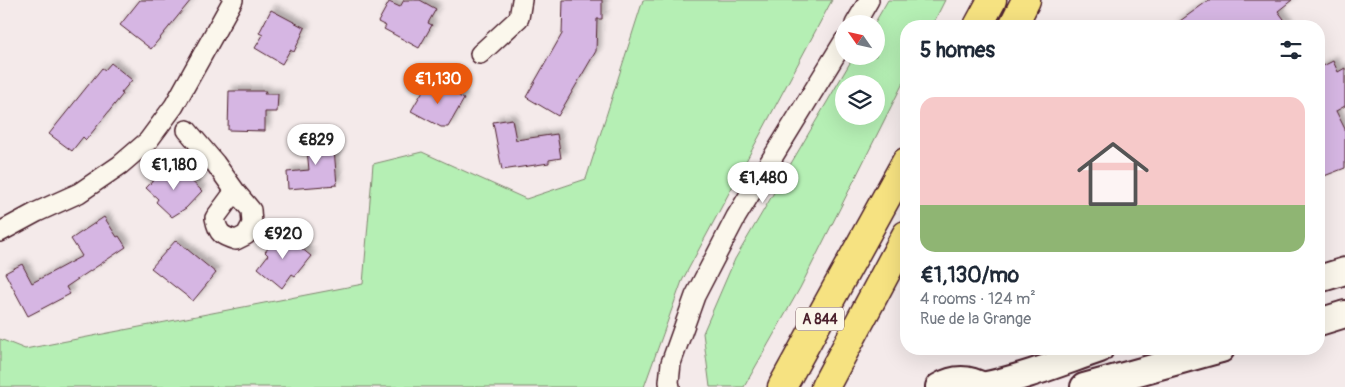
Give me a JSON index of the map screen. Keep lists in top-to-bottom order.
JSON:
{
  "streets": {
    "highway": ["A 844"]
  },
  "north": "top left",
  "page": {
    "heading": "5 homes",
    "price": [
      "€1,130",
      "€829",
      "€1,180",
      "€1,480",
      "€920"
    ],
    "list": [
      {
        "name": "€1,130/mo",
        "note": "4 rooms · 124 m² · Rue de la Grange"
      }
    ]
  }
}
